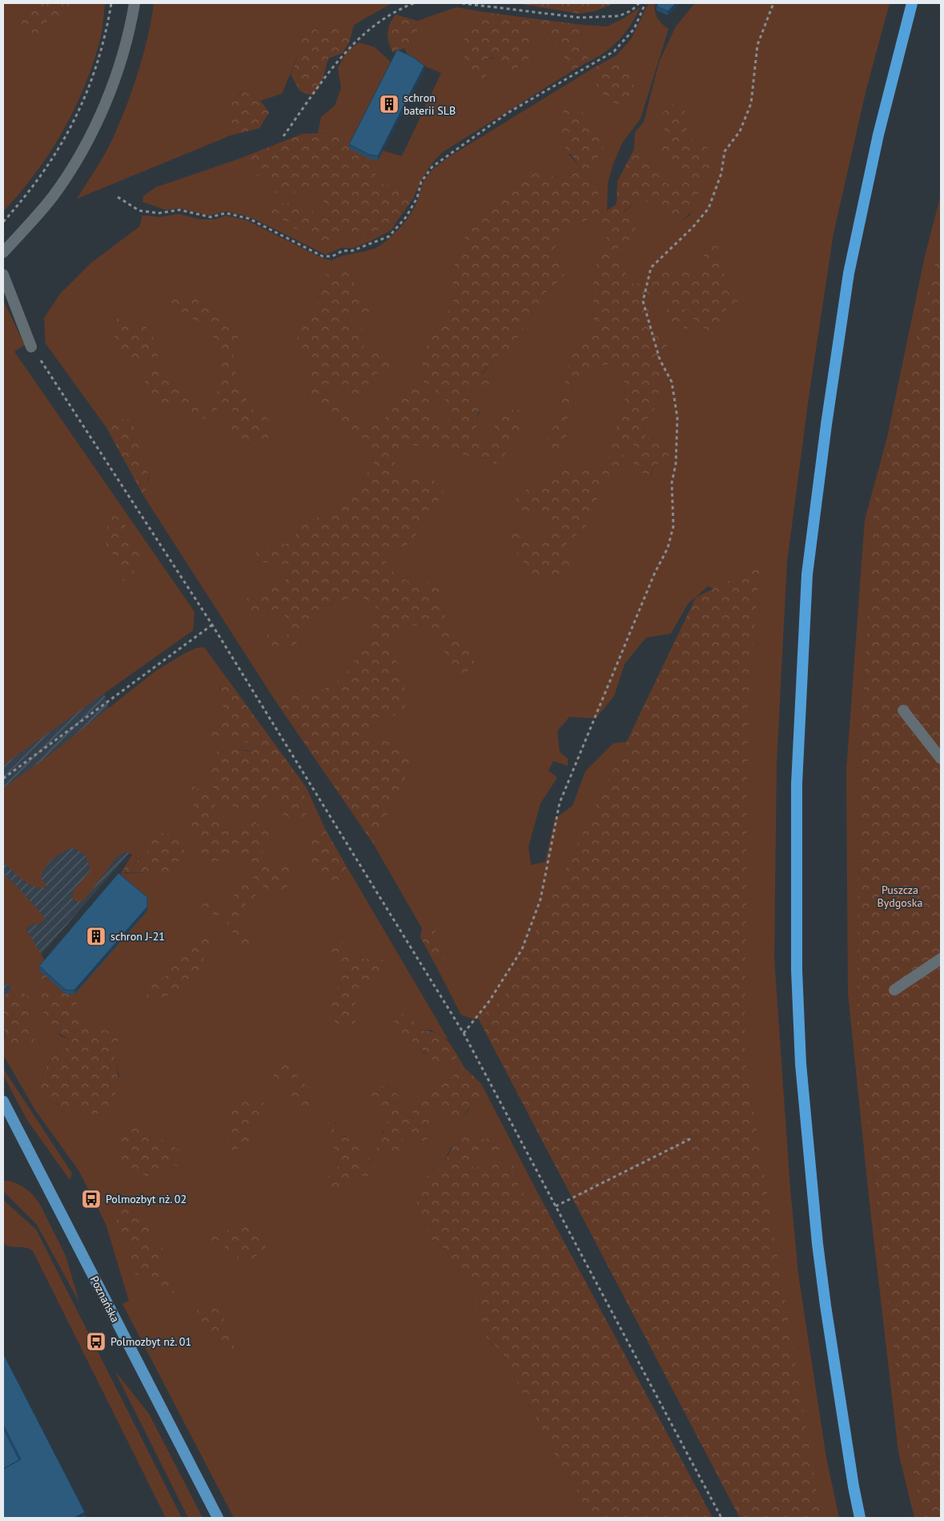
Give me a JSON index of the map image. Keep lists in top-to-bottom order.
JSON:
{
  "streets": {
    "main road": ["Poznańska"]
  },
  "parks": ["Puszcza Bydgoska"],
  "places": {
    "building": ["schron baterii SLB", "schron J-21"],
    "bus stop": ["Polmozbyt nż. 02", "Polmozbyt nż. 01"]
  }
}
